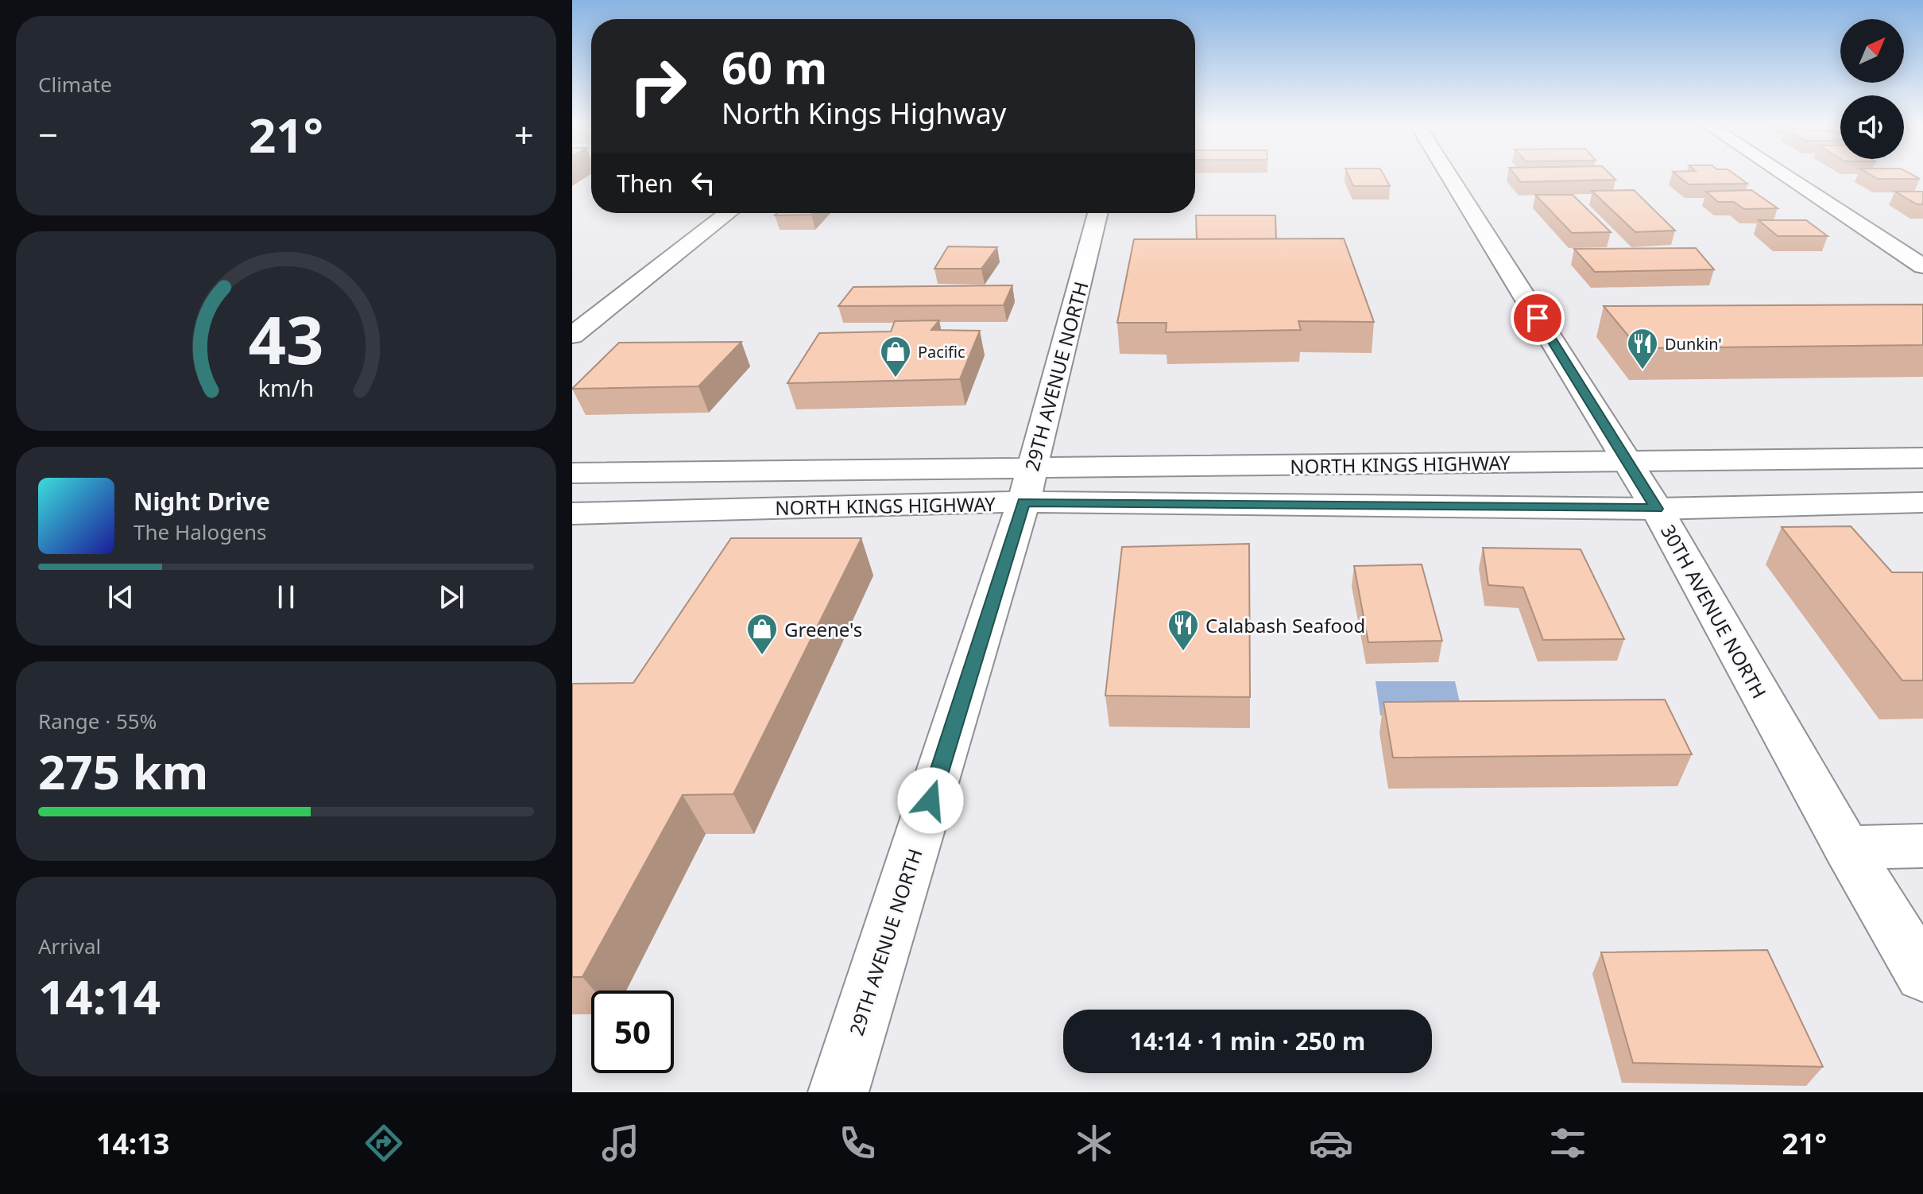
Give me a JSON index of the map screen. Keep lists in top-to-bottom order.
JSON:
{
  "streets": {
    "main road": ["29TH AVENUE NORTH", "NORTH KINGS HIGHWAY", "30TH AVENUE NORTH"]
  },
  "crossings": [
    ["29TH AVENUE NORTH", "NORTH KINGS HIGHWAY"],
    ["NORTH KINGS HIGHWAY", "30TH AVENUE NORTH"]
  ],
  "places": {
    "restaurant": ["Dunkin'", "Calabash Seafood"],
    "shop": ["Pacific", "Greene's"]
  },
  "north": "top right",
  "page": {
    "tile": [
      "Climate",
      ["Range · 55%", "275 km"],
      ["Arrival", "14:14"]
    ],
    "turn": ["60 m", "North Kings Highway"],
    "heat": ["−", "21°", "+"],
    "then": "Then",
    "song": ["Night Drive", "The Halogens"],
    "limit": "50",
    "trip": "14:14 · 1 min · 250 m",
    "tabs": ["14:13", "21°"],
    "gauge": ["43", "km/h"]
  }
}
